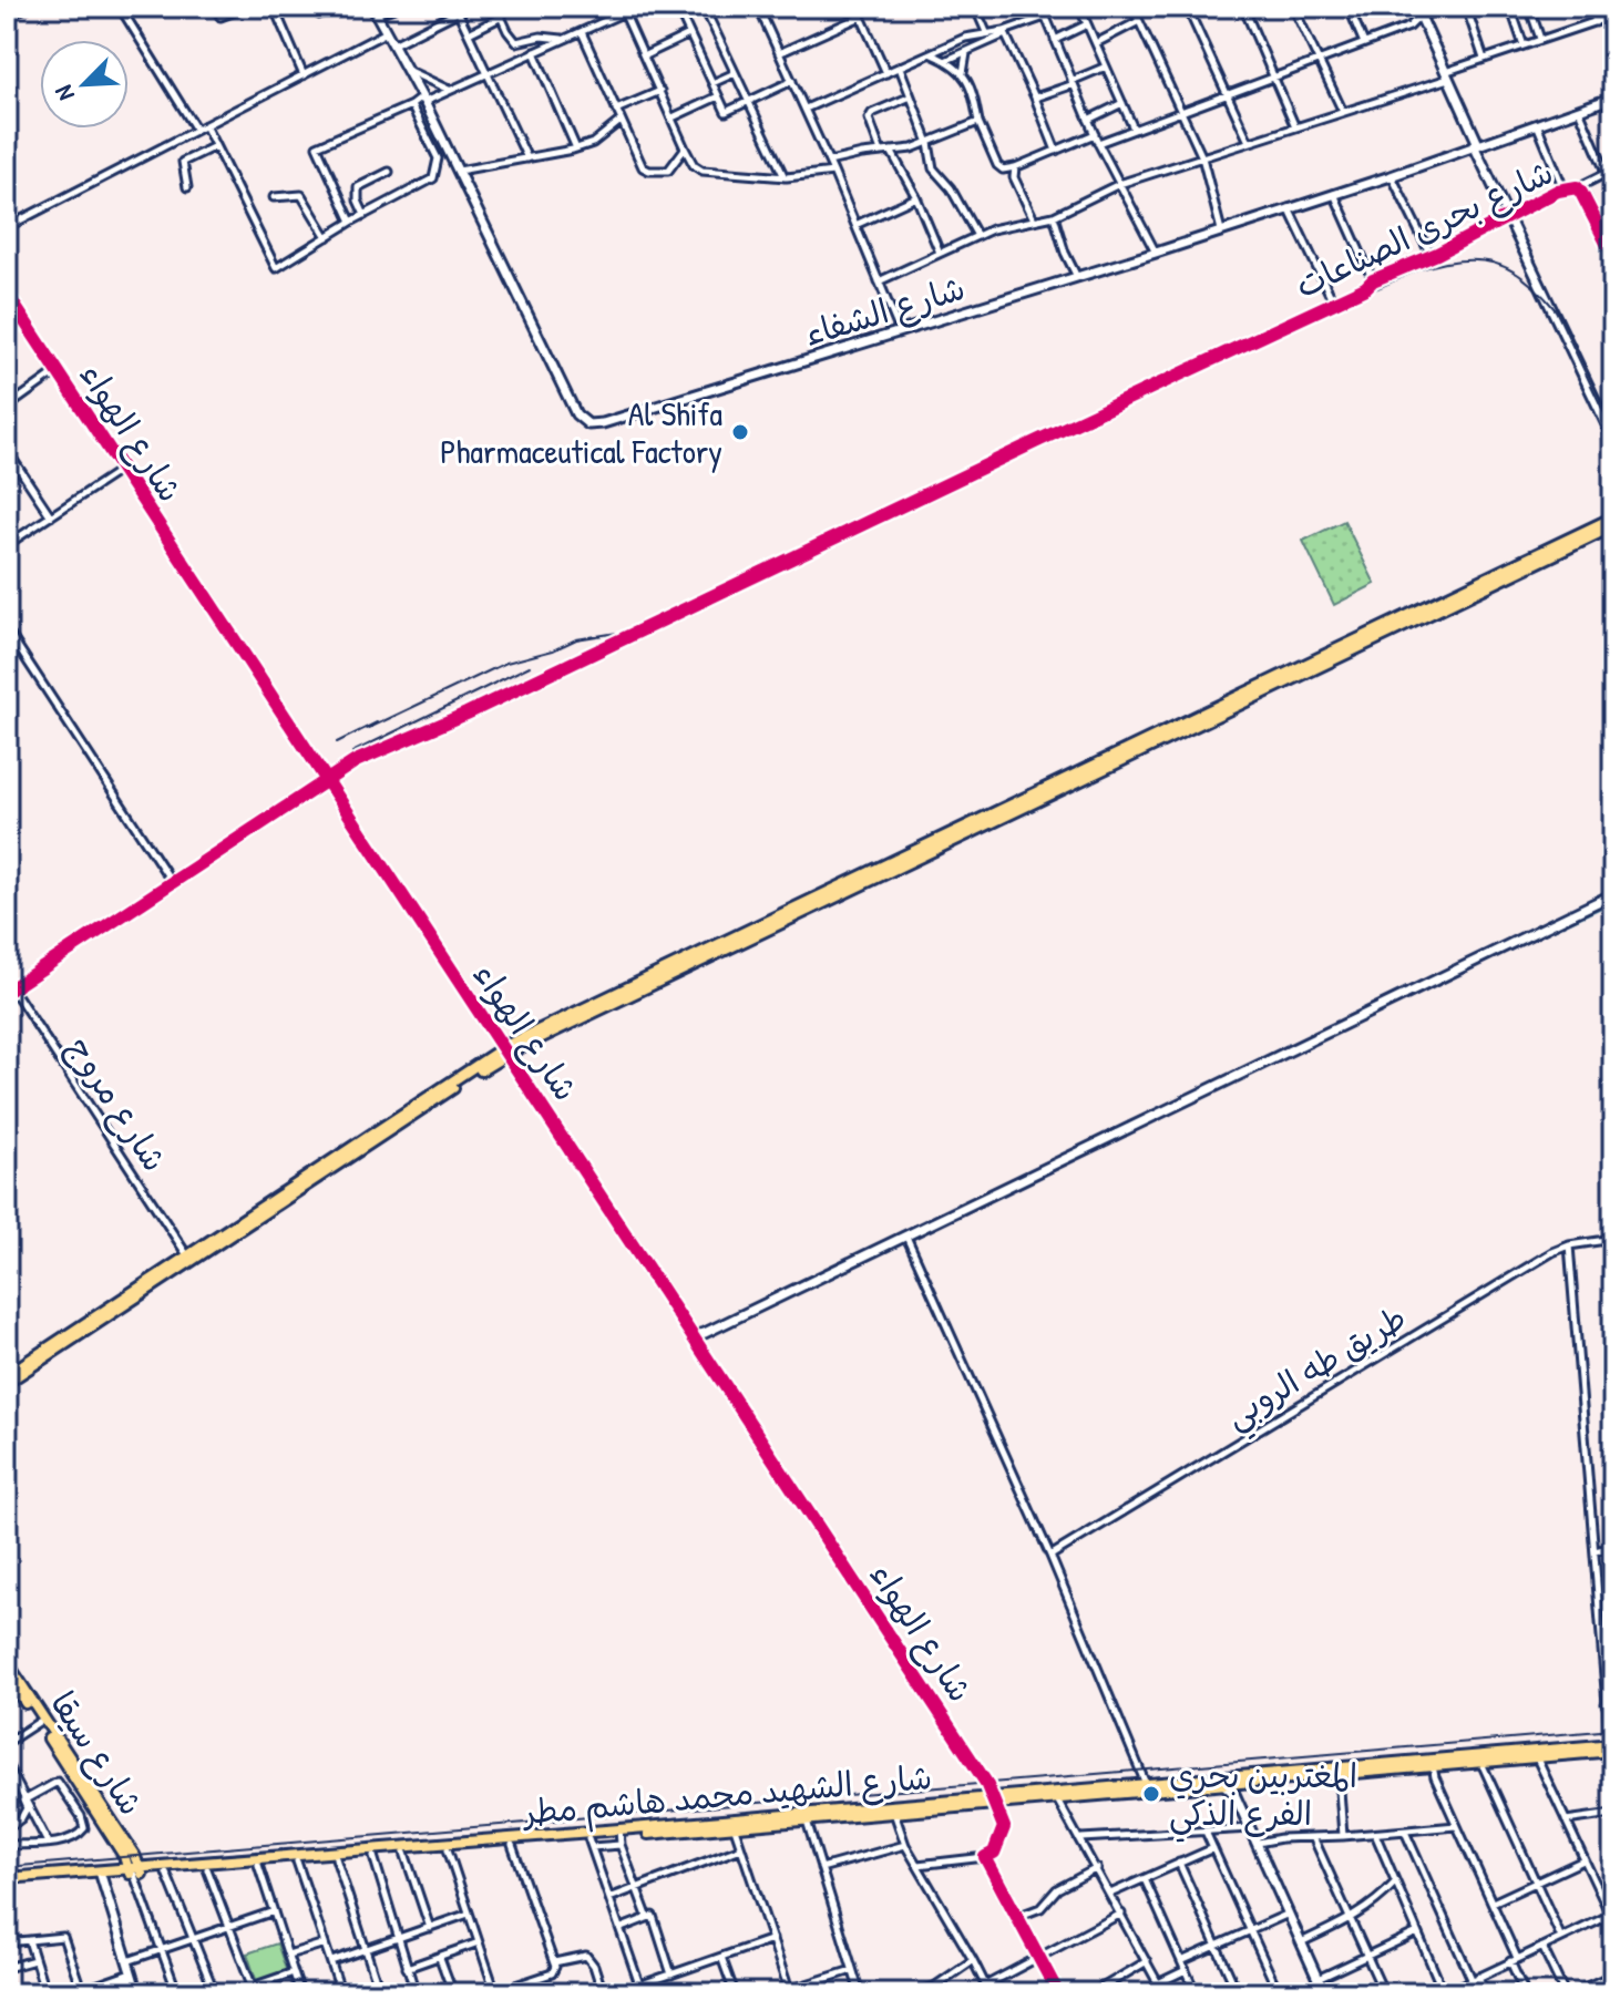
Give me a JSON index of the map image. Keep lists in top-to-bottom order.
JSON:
{
  "streets": {
    "main road": ["شارع سيقا", "شارع الشهيد محمد هاشم مطر"],
    "street": [
      "شارع بحرى الصناعات",
      "شارع الشفاء",
      "شارع الهواء",
      "شارع مروج",
      "طريق طه الروبي"
    ]
  },
  "crossings": [
    ["شارع بحرى الصناعات", "شارع الهواء"],
    ["شارع الهواء", "شارع الشهيد محمد هاشم مطر"],
    ["شارع سيقا", "شارع الشهيد محمد هاشم مطر"]
  ],
  "places": ["Al Shifa Pharmaceutical Factory", "المغتربين بحري الفرع الذكي"],
  "north": "bottom left"
}
